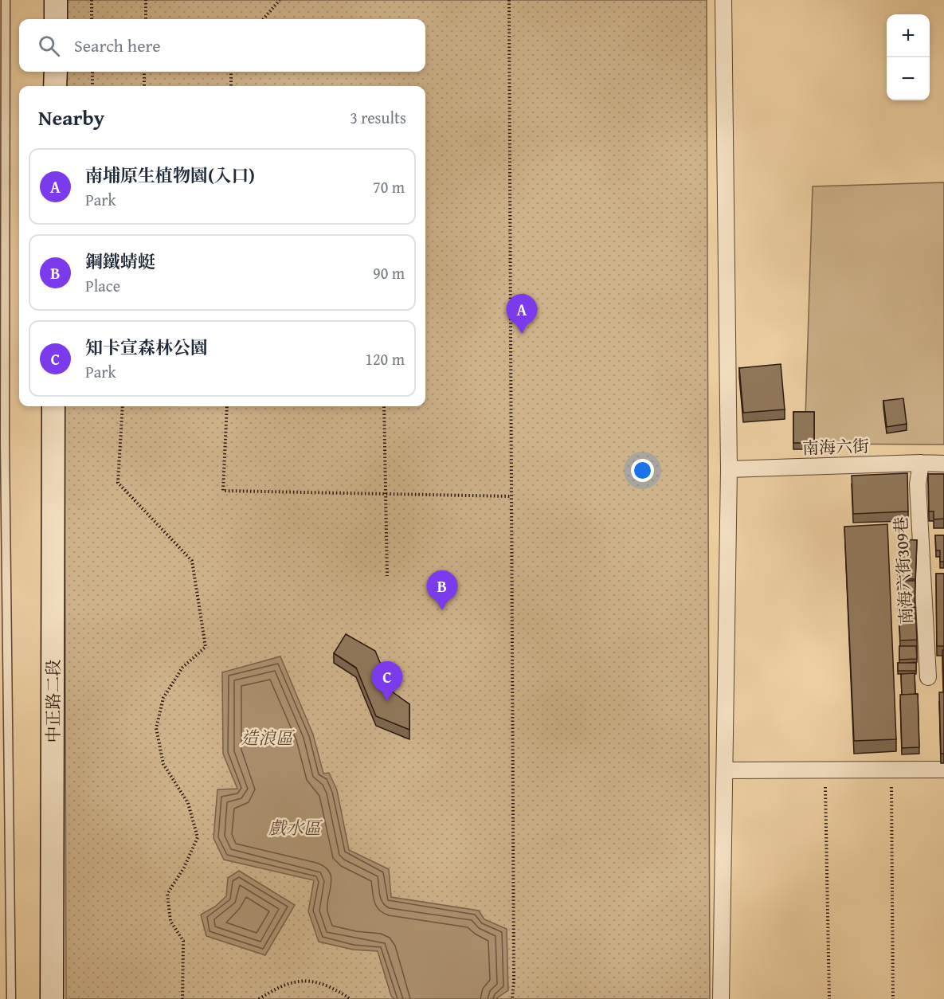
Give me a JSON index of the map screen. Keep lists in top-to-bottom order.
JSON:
{
  "streets": {
    "street": ["南海六街", "南海六街309巷", "中正路二段"]
  },
  "crossings": [
    ["南海六街", "南海六街309巷"]
  ],
  "water": ["造浪區", "戲水區"],
  "page": {
    "map_buttons": ["+", "−"],
    "search": "Search here",
    "heading": ["Nearby", "3 results"],
    "list": [
      {
        "mark": "A",
        "name": "南埔原生植物園(入口)",
        "note": "Park",
        "value": "70 m"
      },
      {
        "mark": "B",
        "name": "鋼鐵蜻蜓",
        "note": "Place",
        "value": "90 m"
      },
      {
        "mark": "C",
        "name": "知卡宣森林公園",
        "note": "Park",
        "value": "120 m"
      }
    ],
    "pins": ["A", "B", "C"]
  }
}
